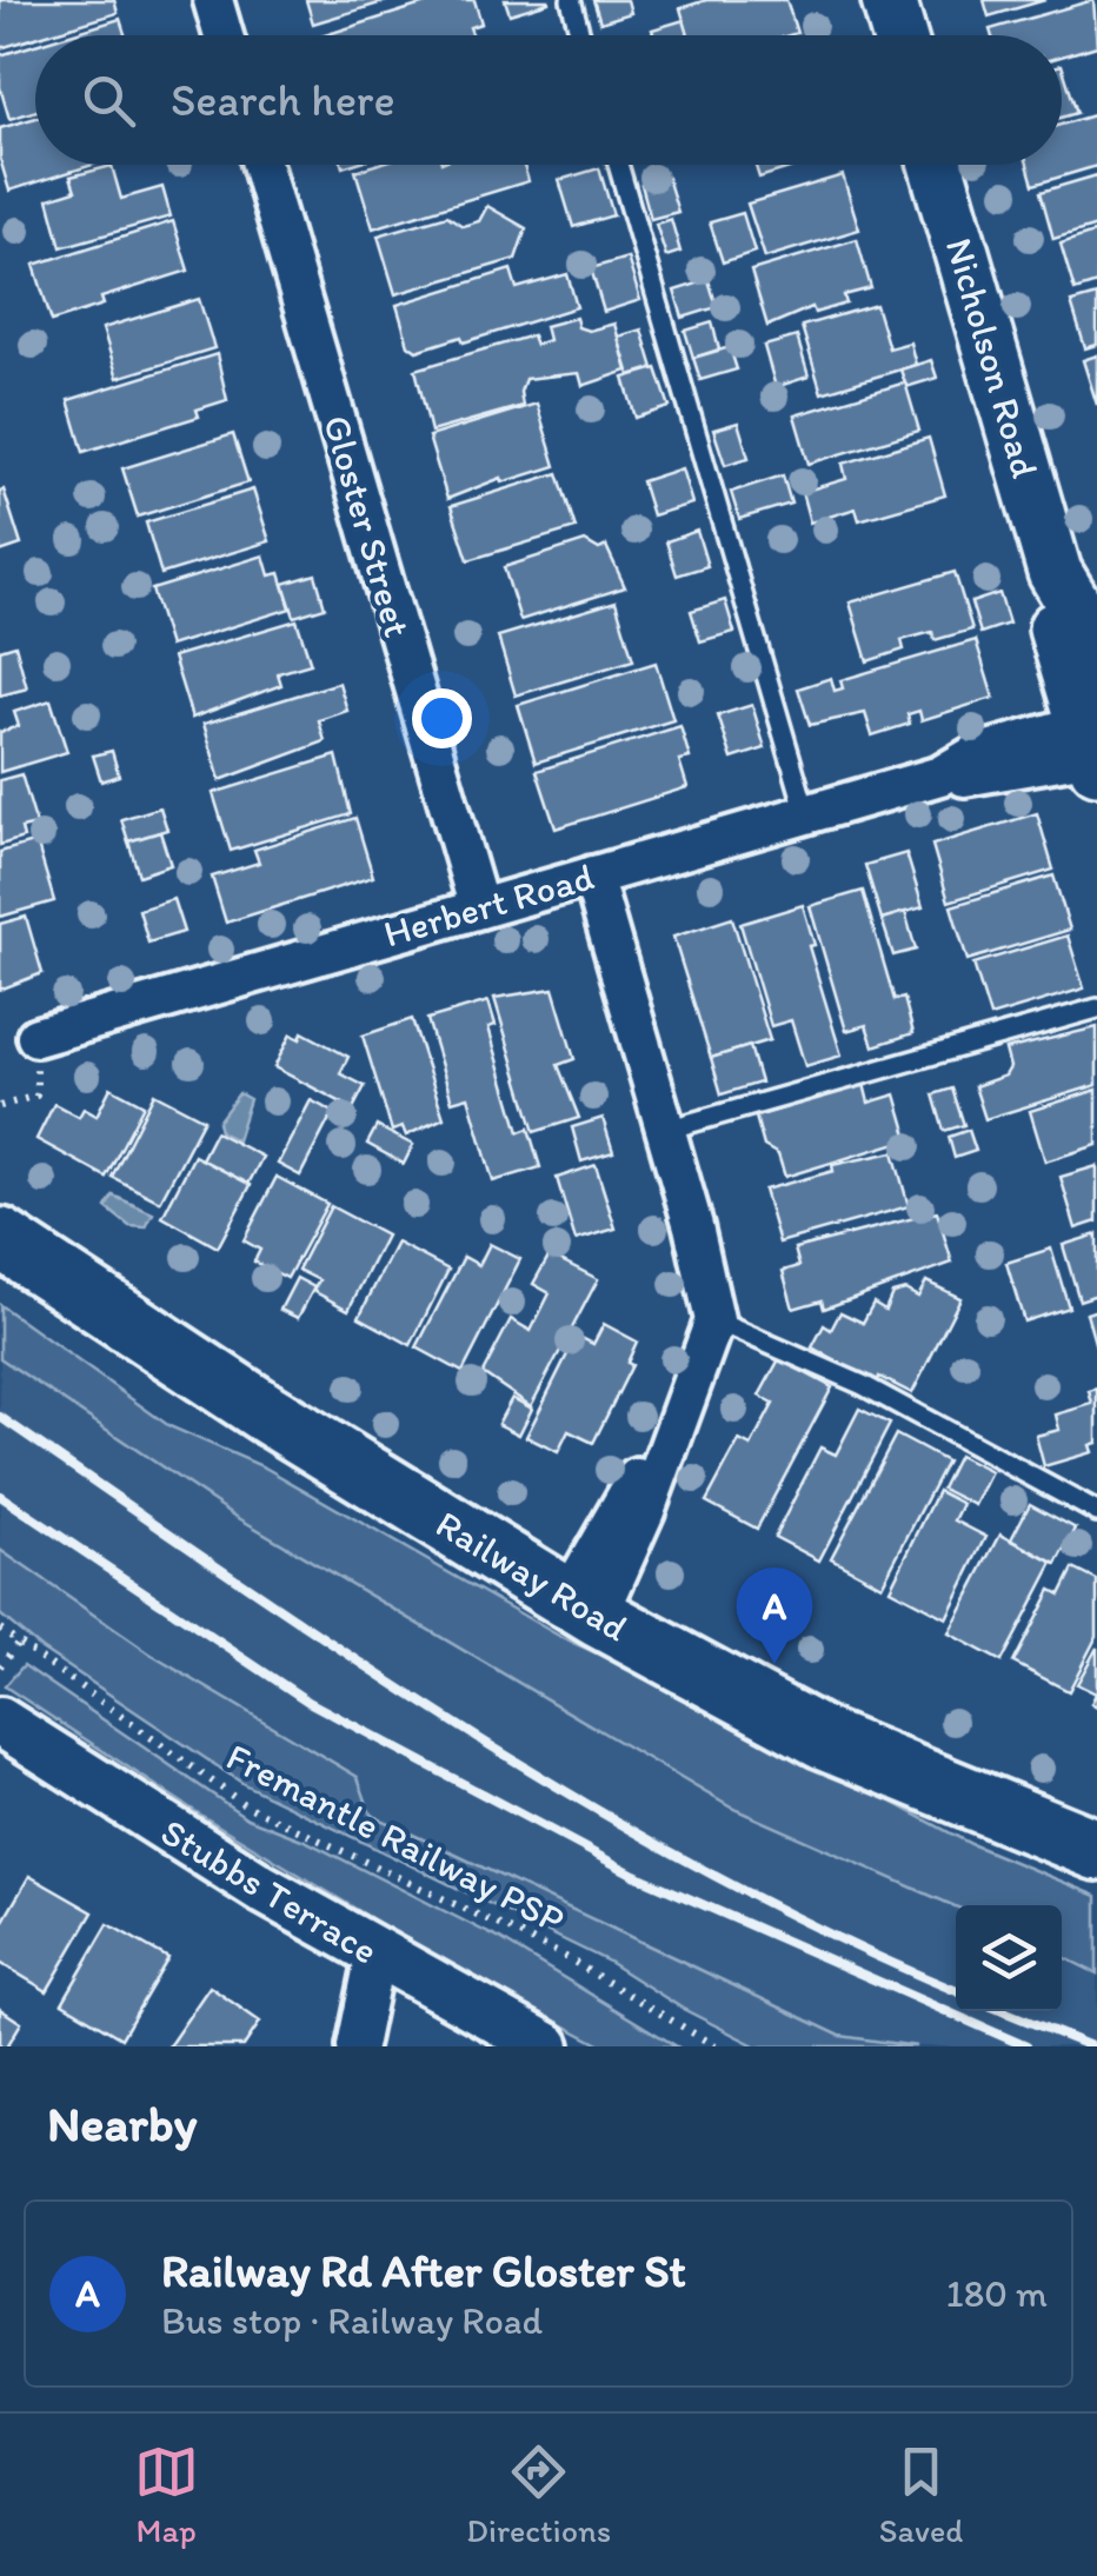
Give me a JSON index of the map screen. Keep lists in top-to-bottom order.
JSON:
{
  "streets": {
    "main road": ["Nicholson Road", "Railway Road"],
    "street": ["Gloster Street", "Herbert Road", "Stubbs Terrace"],
    "path": ["Fremantle Railway PSP"]
  },
  "crossings": [
    ["Nicholson Road", "Herbert Road"],
    ["Gloster Street", "Herbert Road"]
  ],
  "page": {
    "search": "Search here",
    "pins": "A",
    "heading": "Nearby",
    "list": [
      {
        "mark": "A",
        "name": "Railway Rd After Gloster St",
        "note": "Bus stop · Railway Road",
        "value": "180 m"
      }
    ],
    "nav": ["Map", "Directions", "Saved"]
  }
}
